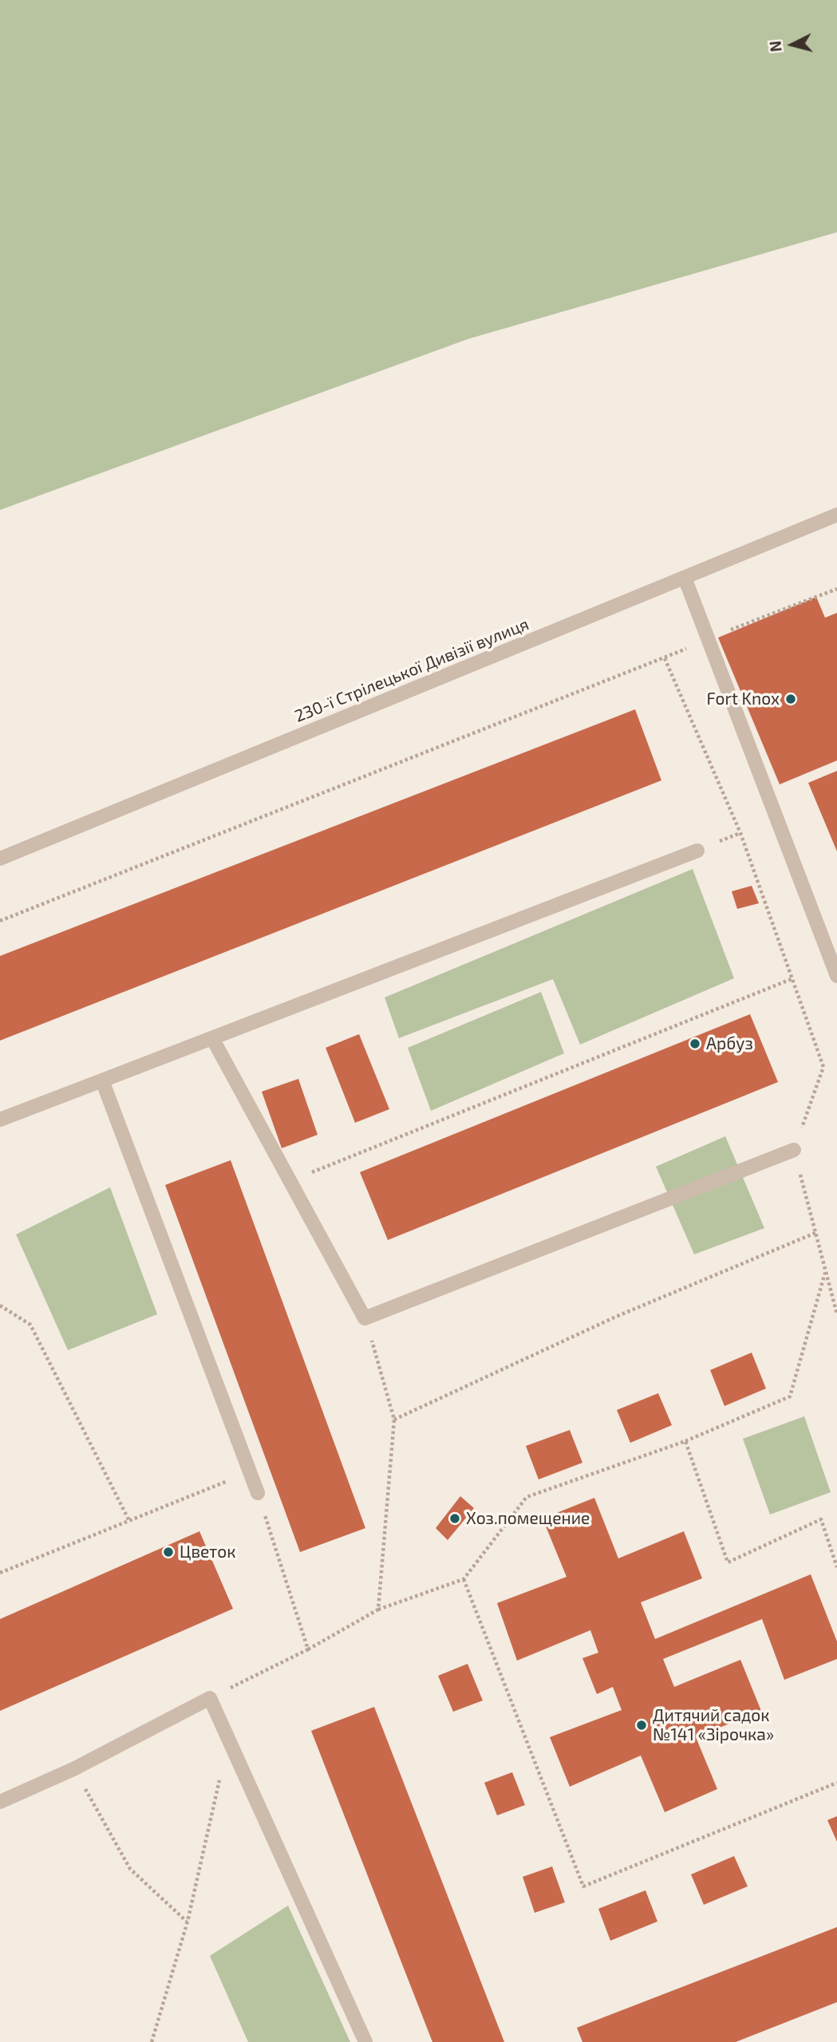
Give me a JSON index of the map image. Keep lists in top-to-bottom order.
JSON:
{
  "streets": {
    "street": ["230-ї Стрілецької Дивізії вулиця"]
  },
  "places": [
    "Fort Knox",
    "Арбуз",
    "Хоз.помещение",
    "Цветок",
    "Дитячий садок №141 «Зiрочка»"
  ],
  "north": "left"
}
